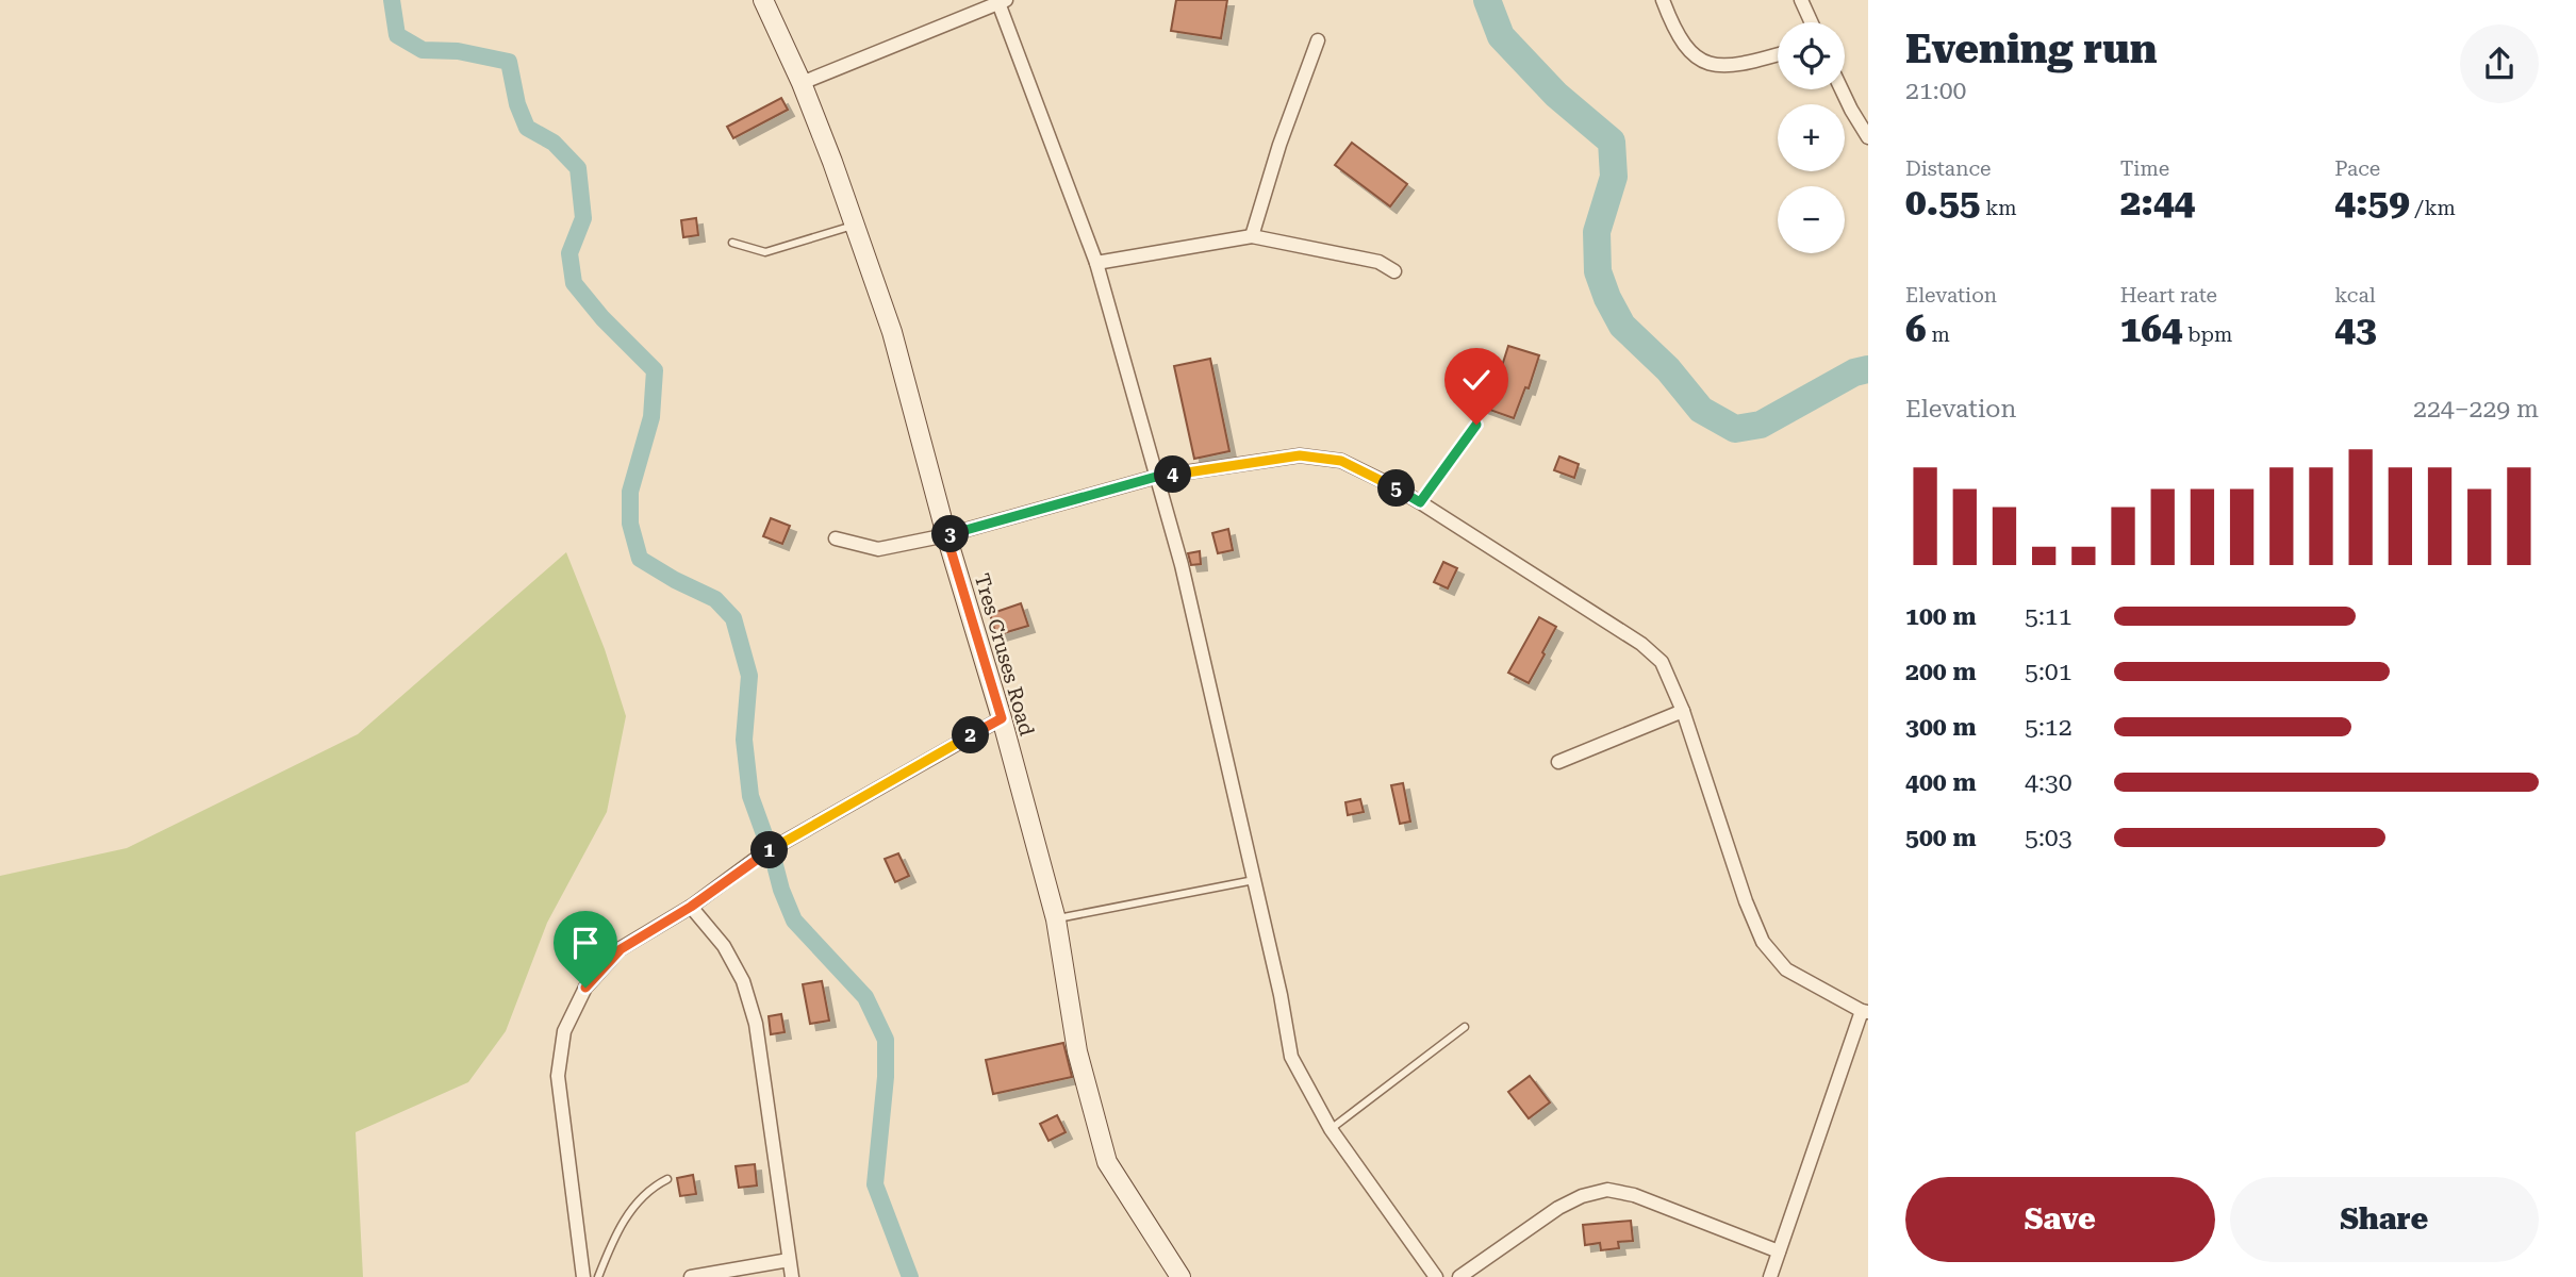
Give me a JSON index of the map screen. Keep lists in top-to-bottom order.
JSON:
{
  "streets": {
    "main road": ["Tres Cruses Road"]
  },
  "page": {
    "heading": ["Evening run", "21:00"],
    "map_buttons": ["+", "−"],
    "stats": [
      ["Distance", "0.55 km"],
      ["Time", "2:44"],
      ["Pace", "4:59 /km"],
      ["Elevation", "6 m"],
      ["Heart rate", "164 bpm"],
      ["kcal", "43"]
    ],
    "chart": ["Elevation", "224–229 m"],
    "pins": [
      "4",
      "5",
      "3",
      "2",
      "1"
    ],
    "list": [
      {
        "name": "100 m",
        "note": "5:11"
      },
      {
        "name": "200 m",
        "note": "5:01"
      },
      {
        "name": "300 m",
        "note": "5:12"
      },
      {
        "name": "400 m",
        "note": "4:30"
      },
      {
        "name": "500 m",
        "note": "5:03"
      }
    ],
    "buttons": ["Save", "Share"]
  }
}
